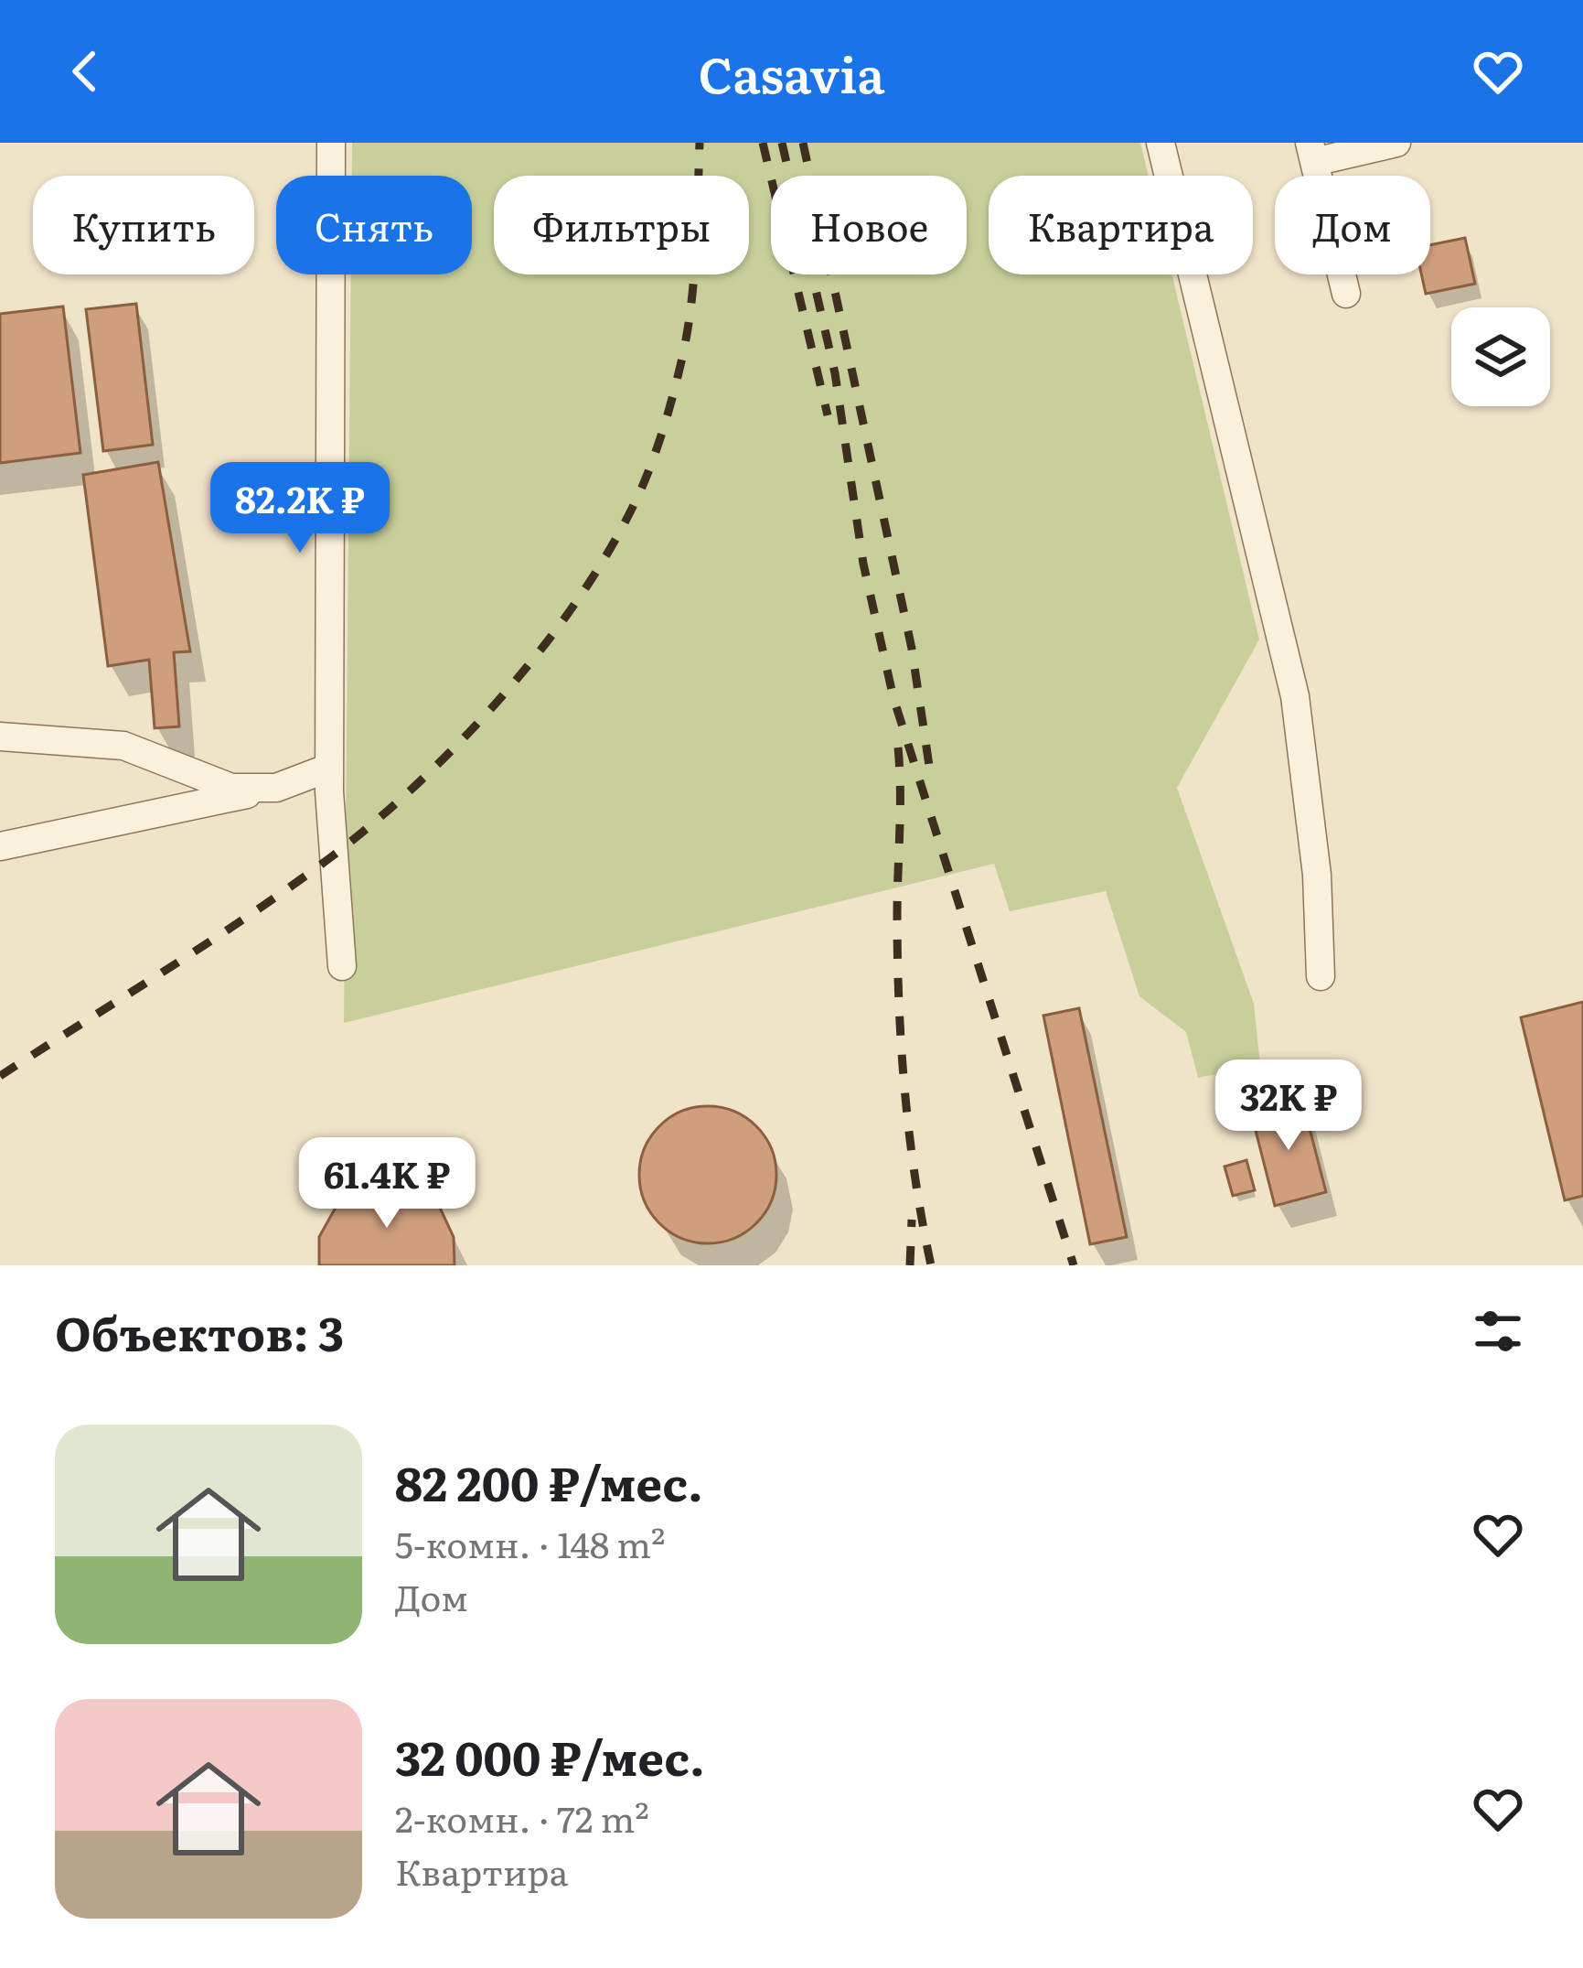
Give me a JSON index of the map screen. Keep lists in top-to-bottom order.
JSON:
{
  "page": {
    "header": "Casavia",
    "chip": [
      "Купить",
      "Снять",
      "Фильтры",
      "Новое",
      "Квартира",
      "Дом"
    ],
    "price": ["82.2K ₽", "32K ₽", "61.4K ₽"],
    "heading": "Объектов: 3",
    "list": [
      {
        "name": "82 200 ₽/мес.",
        "note": "5-комн. · 148 m² · Дом"
      },
      {
        "name": "32 000 ₽/мес.",
        "note": "2-комн. · 72 m² · Квартира"
      }
    ]
  }
}
